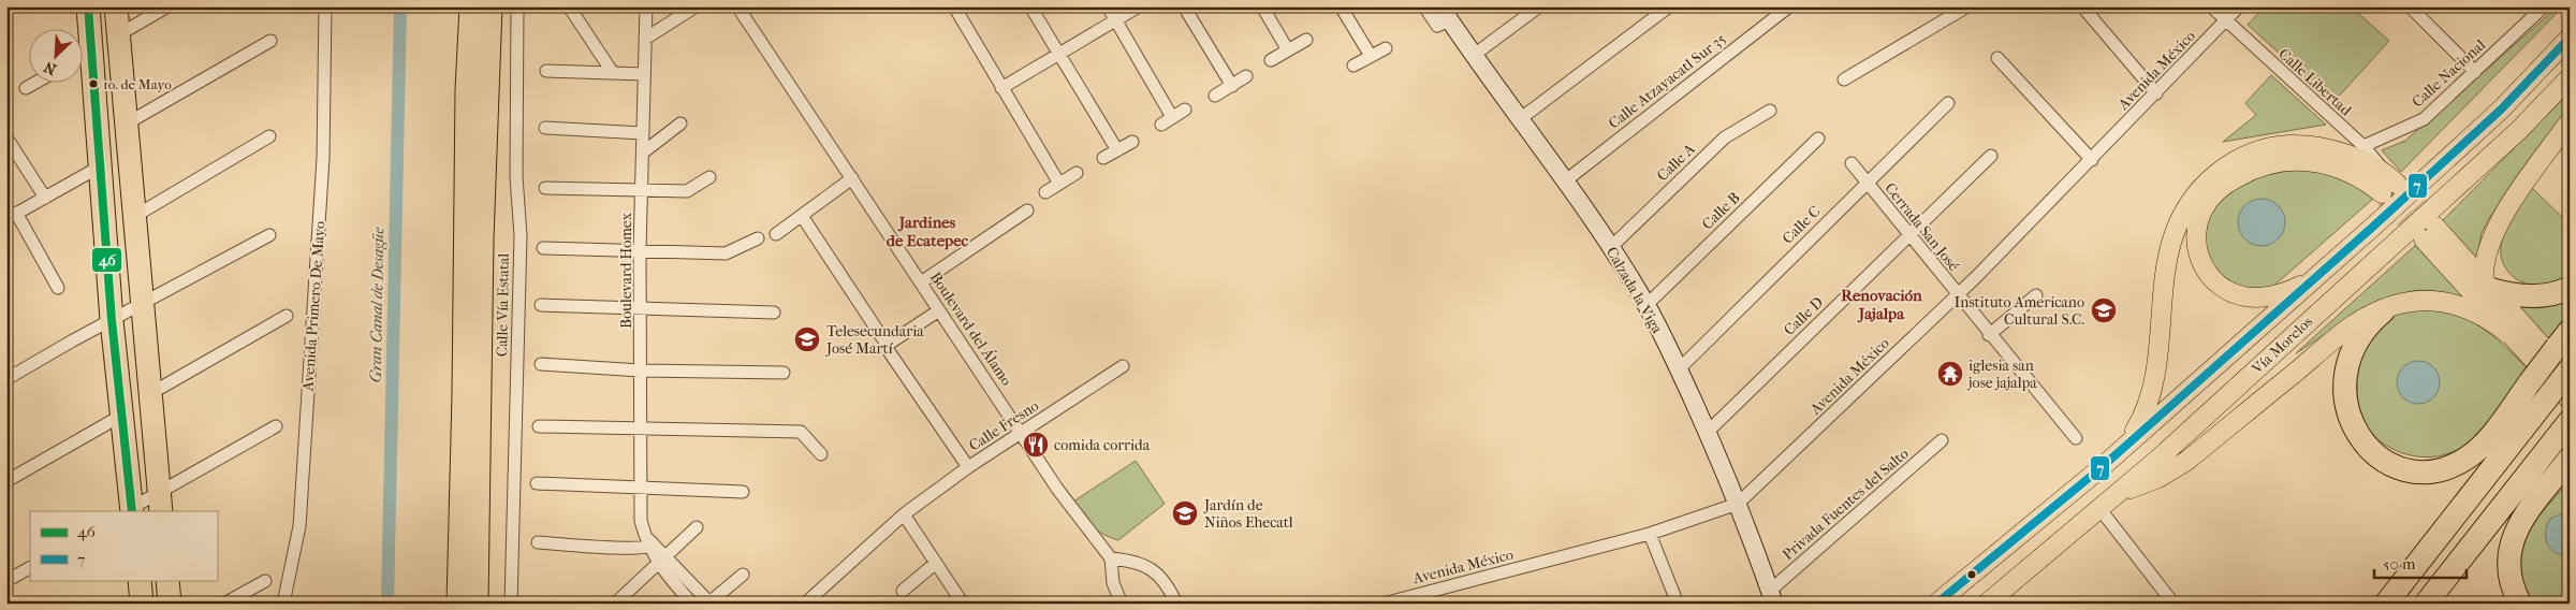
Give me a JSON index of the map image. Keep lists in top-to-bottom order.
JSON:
{
  "streets": {
    "main road": ["Calzada la Viga", "Vía Morelos"],
    "street": [
      "Avenida México",
      "Calle Nacional",
      "Calle Atzayacatl Sur 35",
      "Calle Libertad",
      "Calle A",
      "Calle B",
      "Calle C",
      "Cerrada San José",
      "Boulevard Homex",
      "Calle Vía Estatal",
      "Avenida Primero De Mayo",
      "Calle D",
      "Boulevard del Álamo",
      "Calle Fresno",
      "Privada Fuentes del Salto"
    ]
  },
  "crossings": [
    ["Avenida México", "Calle Libertad"],
    ["Avenida México", "Cerrada San José"],
    ["Avenida México", "Calzada la Viga"],
    ["Calle Nacional", "Calle Libertad"],
    ["Calle Atzayacatl Sur 35", "Calzada la Viga"],
    ["Calle A", "Calzada la Viga"],
    ["Calle B", "Calzada la Viga"],
    ["Calle C", "Cerrada San José"],
    ["Calle C", "Calzada la Viga"],
    ["Cerrada San José", "Calle D"],
    ["Calzada la Viga", "Calle D"],
    ["Calzada la Viga", "Privada Fuentes del Salto"],
    ["Boulevard del Álamo", "Calle Fresno"]
  ],
  "districts": ["Jardines de Ecatepec", "Renovación Jajalpa"],
  "water": ["Gran Canal de Desagüe"],
  "places": {
    "other": ["1o. de Mayo"],
    "school or university": ["Instituto Americano Cultural S.C.", "Telesecundaria José Martí", "Jardín de Niños Ehecatl"],
    "temple": ["iglesia san jose jajalpa"],
    "restaurant": ["comida corrida"]
  },
  "lines": ["transit line 46", "transit line 7"],
  "legend": ["46", "7"],
  "scale_bar": "50 m",
  "north": "bottom left"
}
